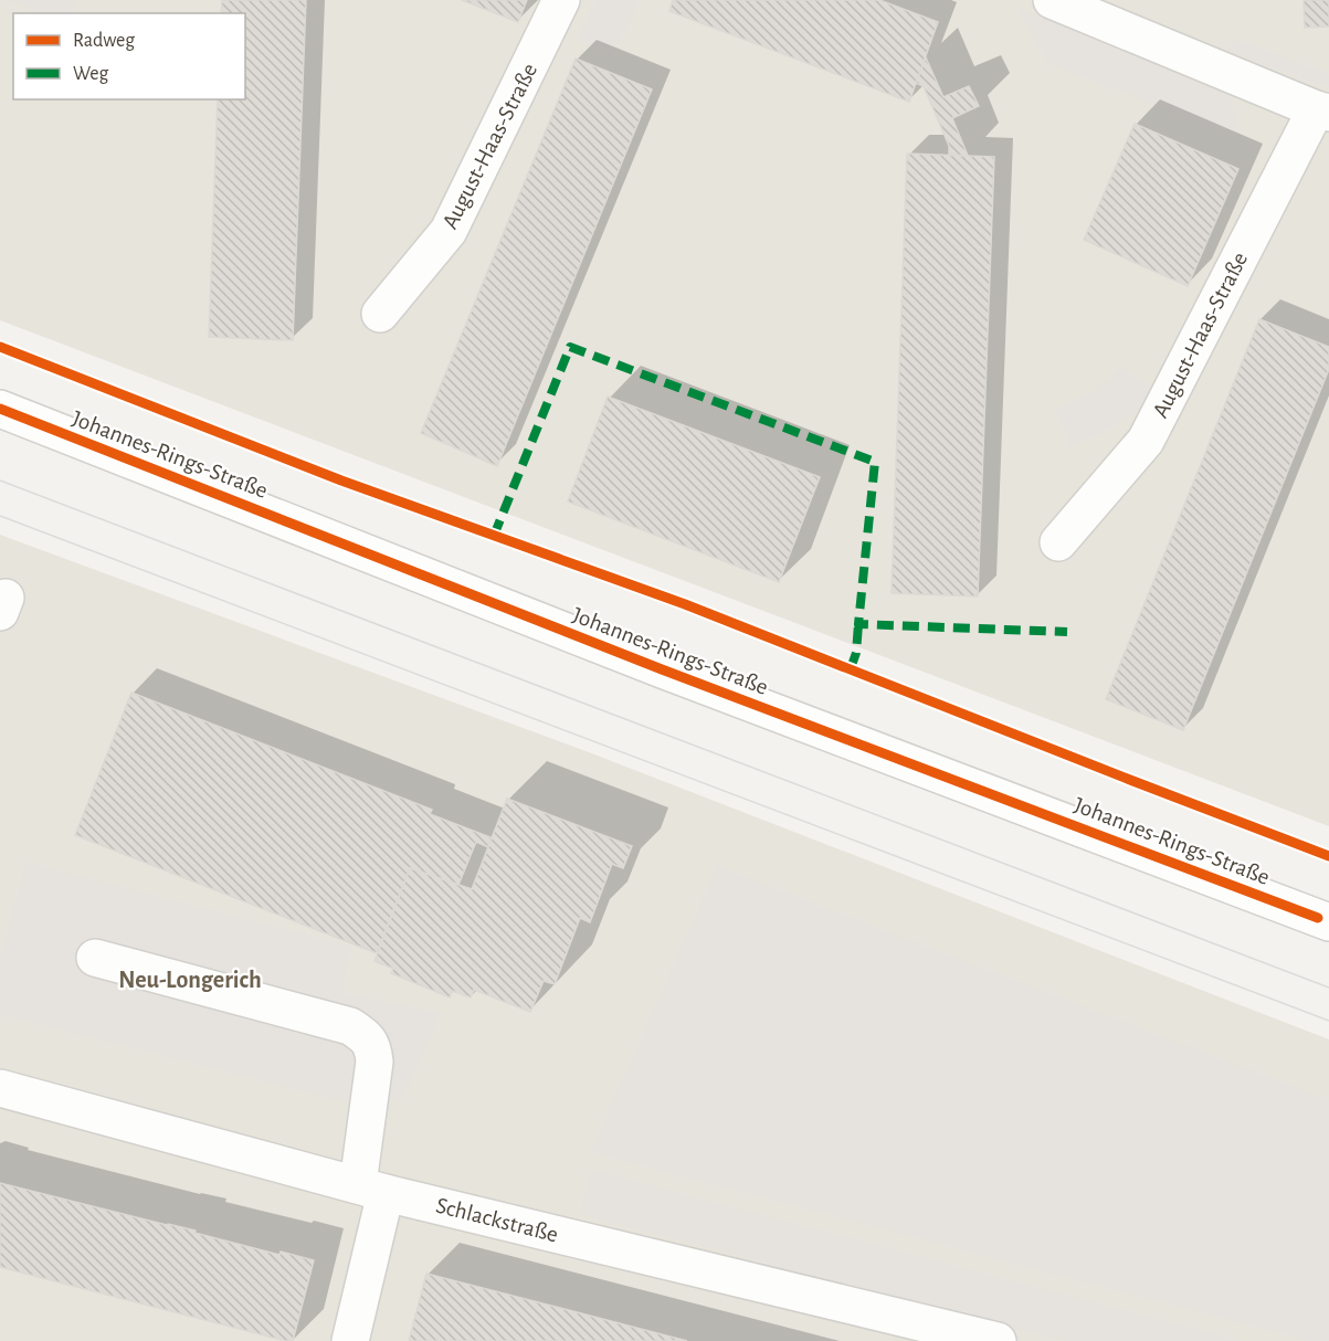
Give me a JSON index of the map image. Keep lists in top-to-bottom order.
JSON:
{
  "streets": {
    "street": ["August-Haas-Straße", "Johannes-Rings-Straße", "Schlackstraße"]
  },
  "districts": ["Neu-Longerich"],
  "legend": ["Radweg", "Weg"]
}
